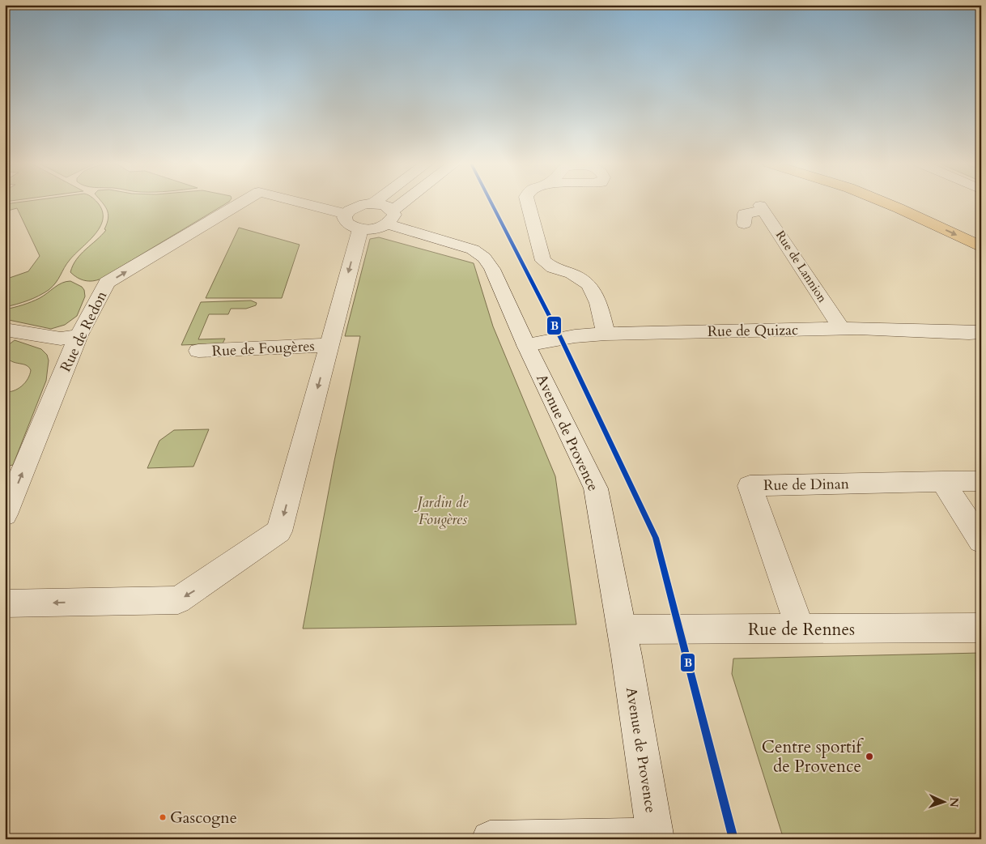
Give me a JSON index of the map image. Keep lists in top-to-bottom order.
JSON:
{
  "streets": {
    "street": [
      "Rue de Lannion",
      "Rue de Quizac",
      "Rue de Redon",
      "Rue de Fougères",
      "Avenue de Provence",
      "Rue de Dinan",
      "Rue de Rennes"
    ]
  },
  "crossings": [
    ["Rue de Lannion", "Rue de Quizac"],
    ["Rue de Quizac", "Avenue de Provence"],
    ["Avenue de Provence", "Rue de Rennes"],
    ["Rue de Dinan", "Rue de Rennes"]
  ],
  "one_way": ["Rue de Redon", "Rue de Fougères"],
  "parks": ["Jardin de Fougères"],
  "places": ["Centre sportif de Provence", "Gascogne"],
  "lines": ["transit line B"],
  "north": "right"
}
